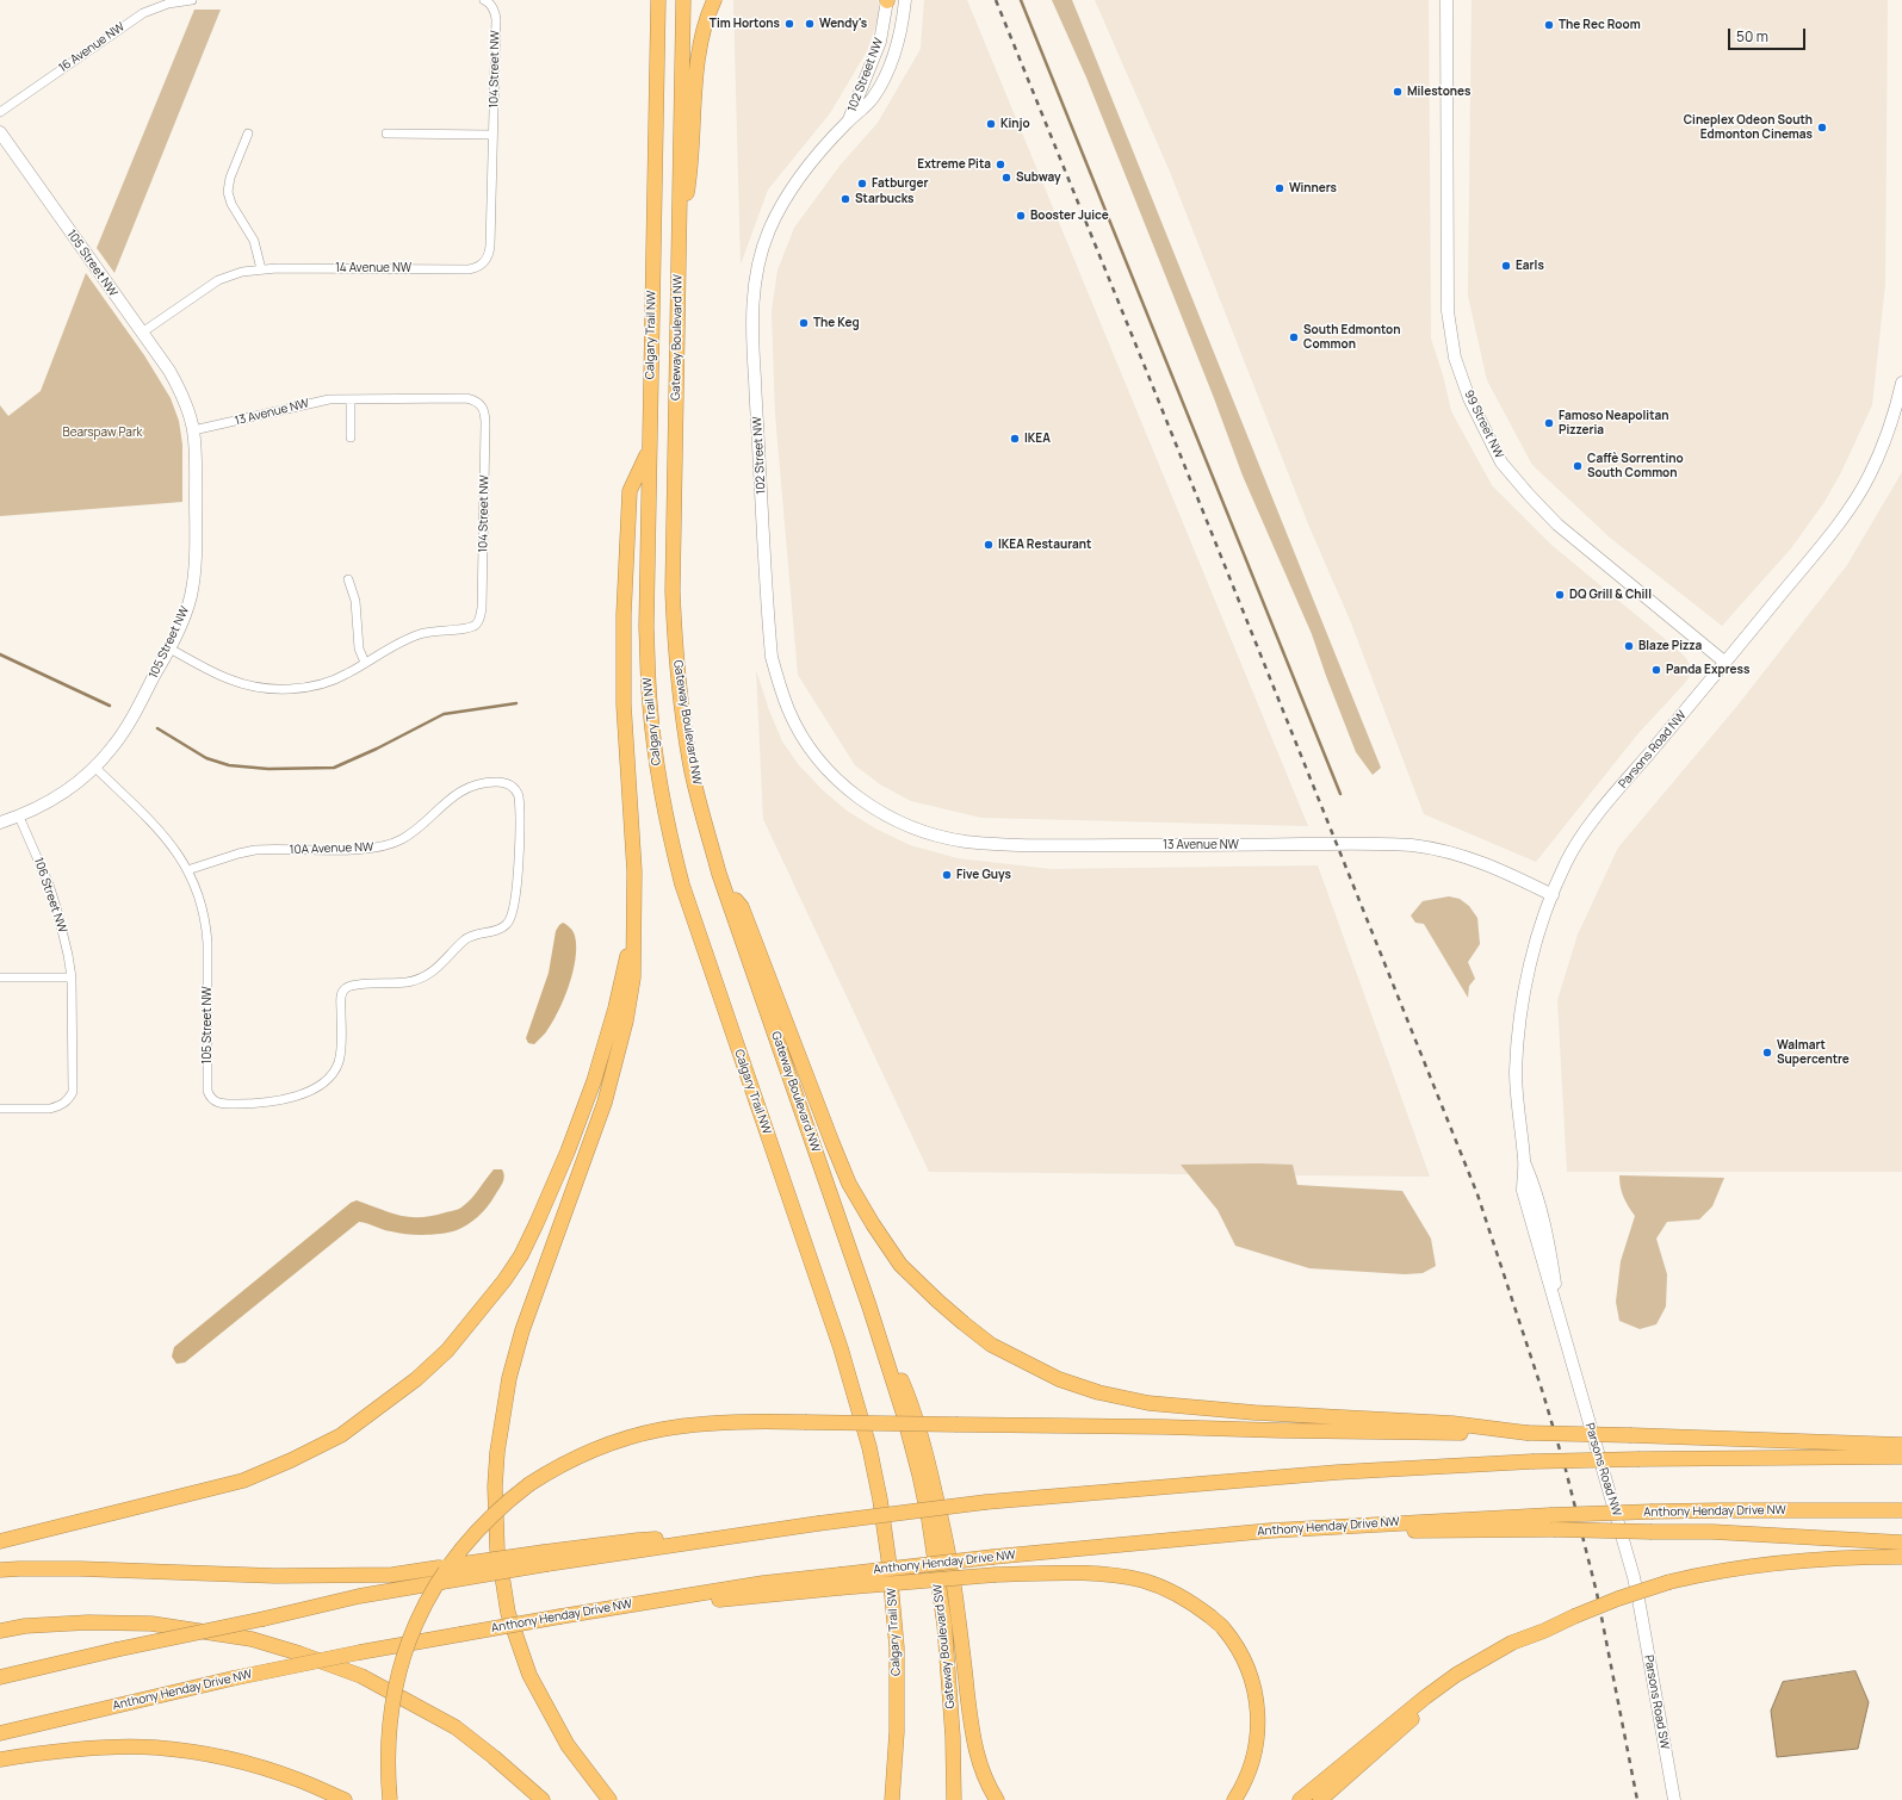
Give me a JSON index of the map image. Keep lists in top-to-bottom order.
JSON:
{
  "streets": {
    "highway": [
      "Calgary Trail NW",
      "Gateway Boulevard NW",
      "Anthony Henday Drive NW",
      "Calgary Trail SW",
      "Gateway Boulevard SW"
    ],
    "street": [
      "16 Avenue NW",
      "104 Street NW",
      "102 Street NW",
      "105 Street NW",
      "14 Avenue NW",
      "13 Avenue NW",
      "99 Street NW",
      "Parsons Road NW",
      "10A Avenue NW",
      "106 Street NW",
      "Parsons Road SW"
    ]
  },
  "crossings": [
    ["104 Street NW", "14 Avenue NW"],
    ["104 Street NW", "13 Avenue NW"],
    ["102 Street NW", "13 Avenue NW"],
    ["105 Street NW", "14 Avenue NW"],
    ["105 Street NW", "13 Avenue NW"],
    ["105 Street NW", "10A Avenue NW"],
    ["Calgary Trail NW", "Calgary Trail SW"],
    ["Gateway Boulevard NW", "Gateway Boulevard SW"],
    ["13 Avenue NW", "Parsons Road NW"],
    ["99 Street NW", "Parsons Road NW"],
    ["Parsons Road NW", "Parsons Road SW"]
  ],
  "parks": ["Bearspaw Park"],
  "places": [
    "Tim Hortons",
    "Wendy's",
    "The Rec Room",
    "Milestones",
    "Kinjo",
    "Cineplex Odeon South Edmonton Cinemas",
    "Extreme Pita",
    "Subway",
    "Fatburger",
    "Winners",
    "Starbucks",
    "Booster Juice",
    "Earls",
    "The Keg",
    "South Edmonton Common",
    "Famoso Neapolitan Pizzeria",
    "IKEA",
    "Caffè Sorrentino South Common",
    "IKEA Restaurant",
    "DQ Grill & Chill",
    "Blaze Pizza",
    "Panda Express",
    "Five Guys",
    "Walmart Supercentre"
  ],
  "scale_bar": "50 m"
}
